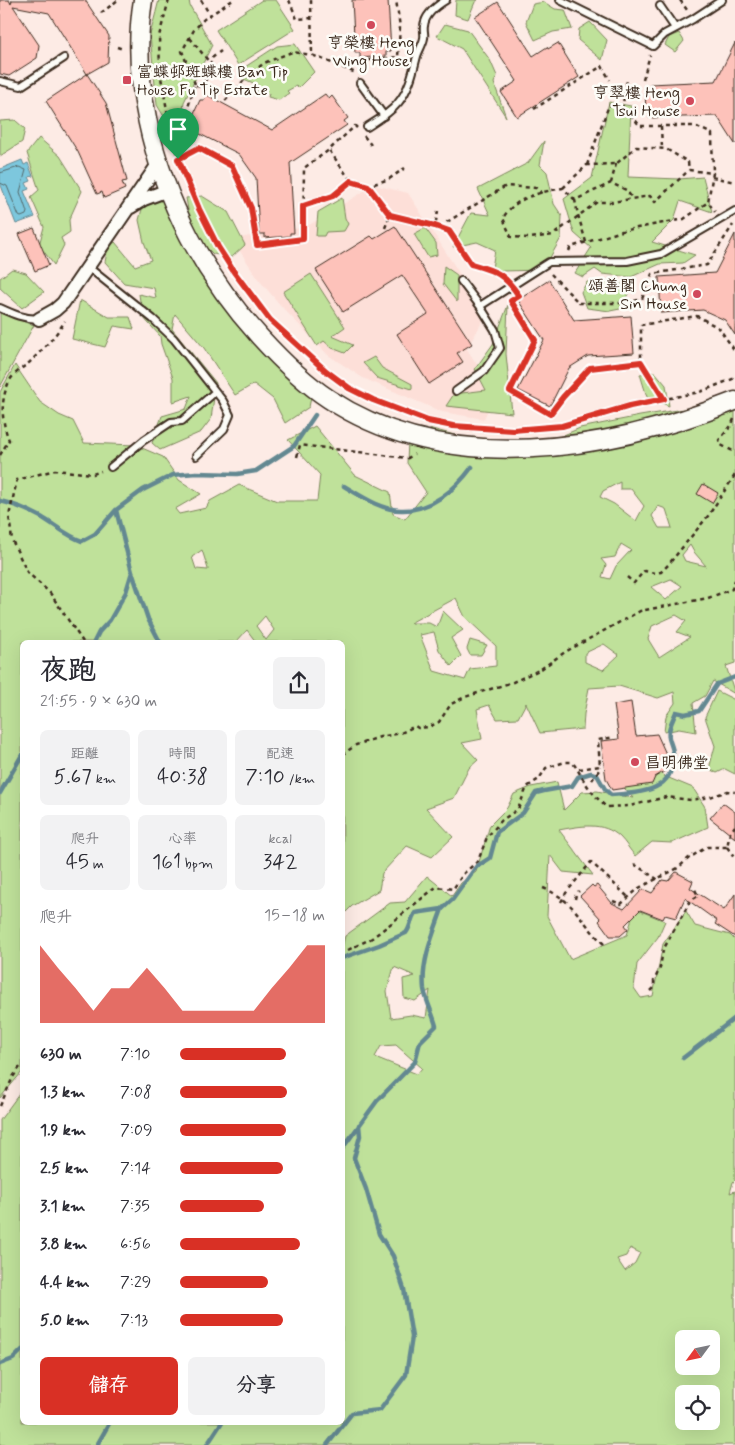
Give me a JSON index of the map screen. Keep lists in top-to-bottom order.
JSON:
{
  "places": {
    "other": [
      "亨榮樓 Heng Wing House",
      "亨翠樓 Heng Tsui House",
      "頌善閣 Chung Sin House",
      "昌明佛堂"
    ],
    "transit": ["富蝶邨斑蝶樓 Ban Tip House Fu Tip Estate"]
  },
  "north": "bottom left",
  "page": {
    "heading": ["夜跑", "21:55 · 9 × 630 m"],
    "stats": [
      ["距離", "5.67 km"],
      ["時間", "40:38"],
      ["配速", "7:10 /km"],
      ["爬升", "45 m"],
      ["心率", "161 bpm"],
      ["kcal", "342"]
    ],
    "chart": ["爬升", "15–18 m"],
    "list": [
      {
        "name": "630 m",
        "note": "7:10"
      },
      {
        "name": "1.3 km",
        "note": "7:08"
      },
      {
        "name": "1.9 km",
        "note": "7:09"
      },
      {
        "name": "2.5 km",
        "note": "7:14"
      },
      {
        "name": "3.1 km",
        "note": "7:35"
      },
      {
        "name": "3.8 km",
        "note": "6:56"
      },
      {
        "name": "4.4 km",
        "note": "7:29"
      },
      {
        "name": "5.0 km",
        "note": "7:13"
      }
    ],
    "buttons": ["儲存", "分享"]
  }
}
